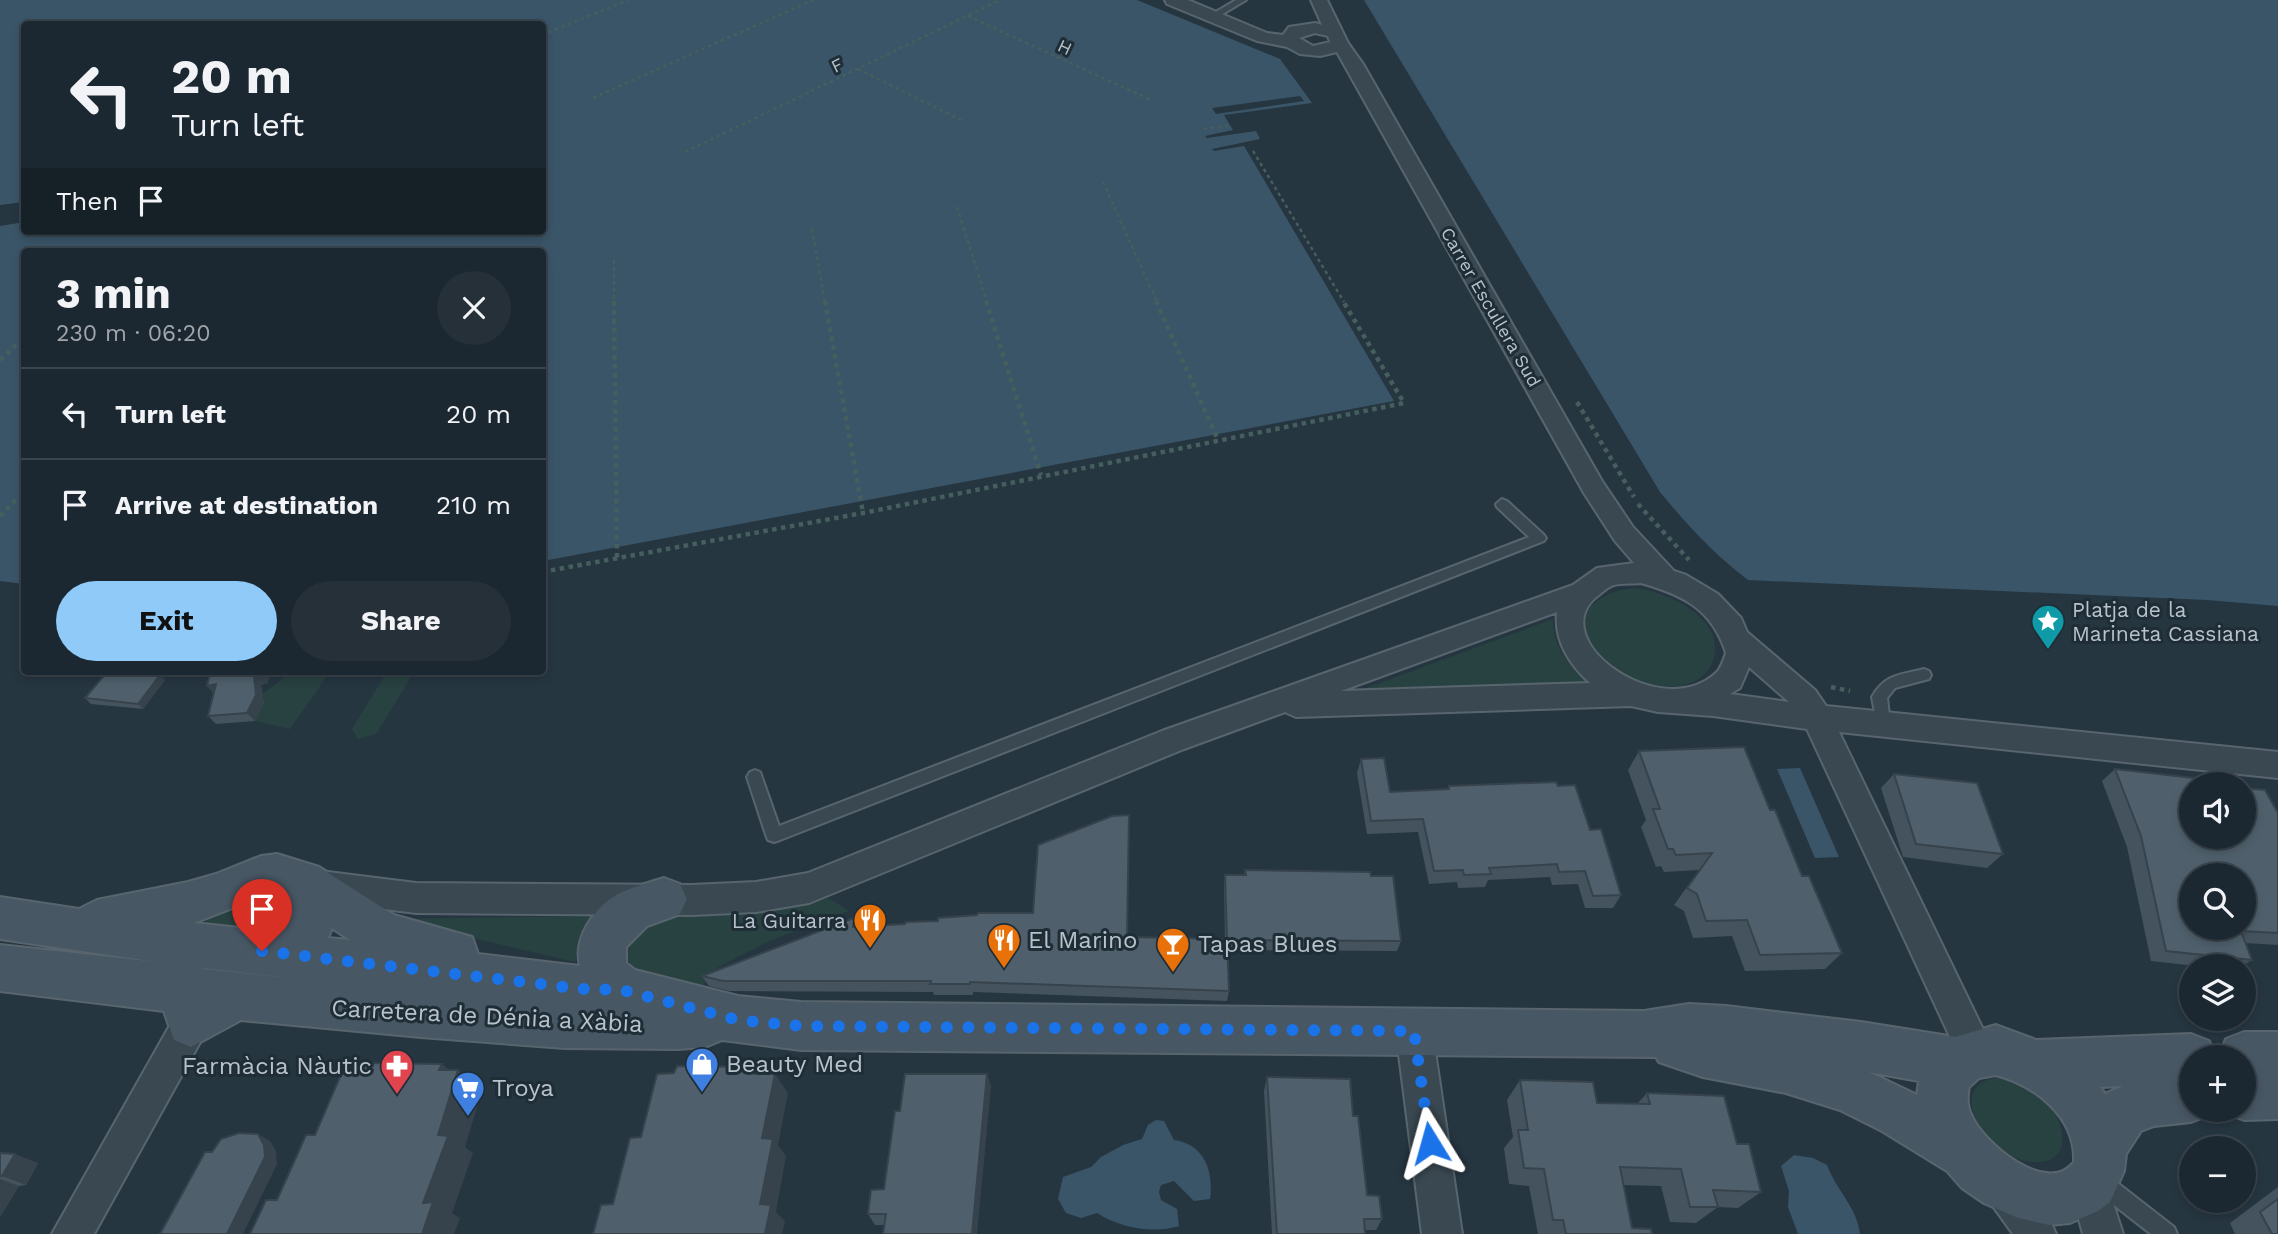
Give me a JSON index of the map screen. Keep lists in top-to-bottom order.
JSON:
{
  "streets": {
    "street": ["Carrer Escullera Sud", "Carretera de Dénia a Xàbia"],
    "path": ["H", "F"]
  },
  "crossings": [
    ["H", "F"]
  ],
  "places": {
    "place": ["Platja de la Marineta Cassiana"],
    "restaurant": ["La Guitarra", "El Marino"],
    "bar": ["Tapas Blues"],
    "shop": ["Beauty Med"],
    "pharmacy": ["Farmàcia Nàutic"],
    "supermarket": ["Troya"]
  },
  "page": {
    "turn": ["20 m", "Turn left"],
    "then": "Then",
    "heading": ["3 min", "230 m · 06:20"],
    "list": [
      {
        "name": "Turn left",
        "value": "20 m"
      },
      {
        "name": "Arrive at destination",
        "value": "210 m"
      }
    ],
    "buttons": ["Exit", "Share"],
    "map_buttons": ["+", "−"]
  }
}
